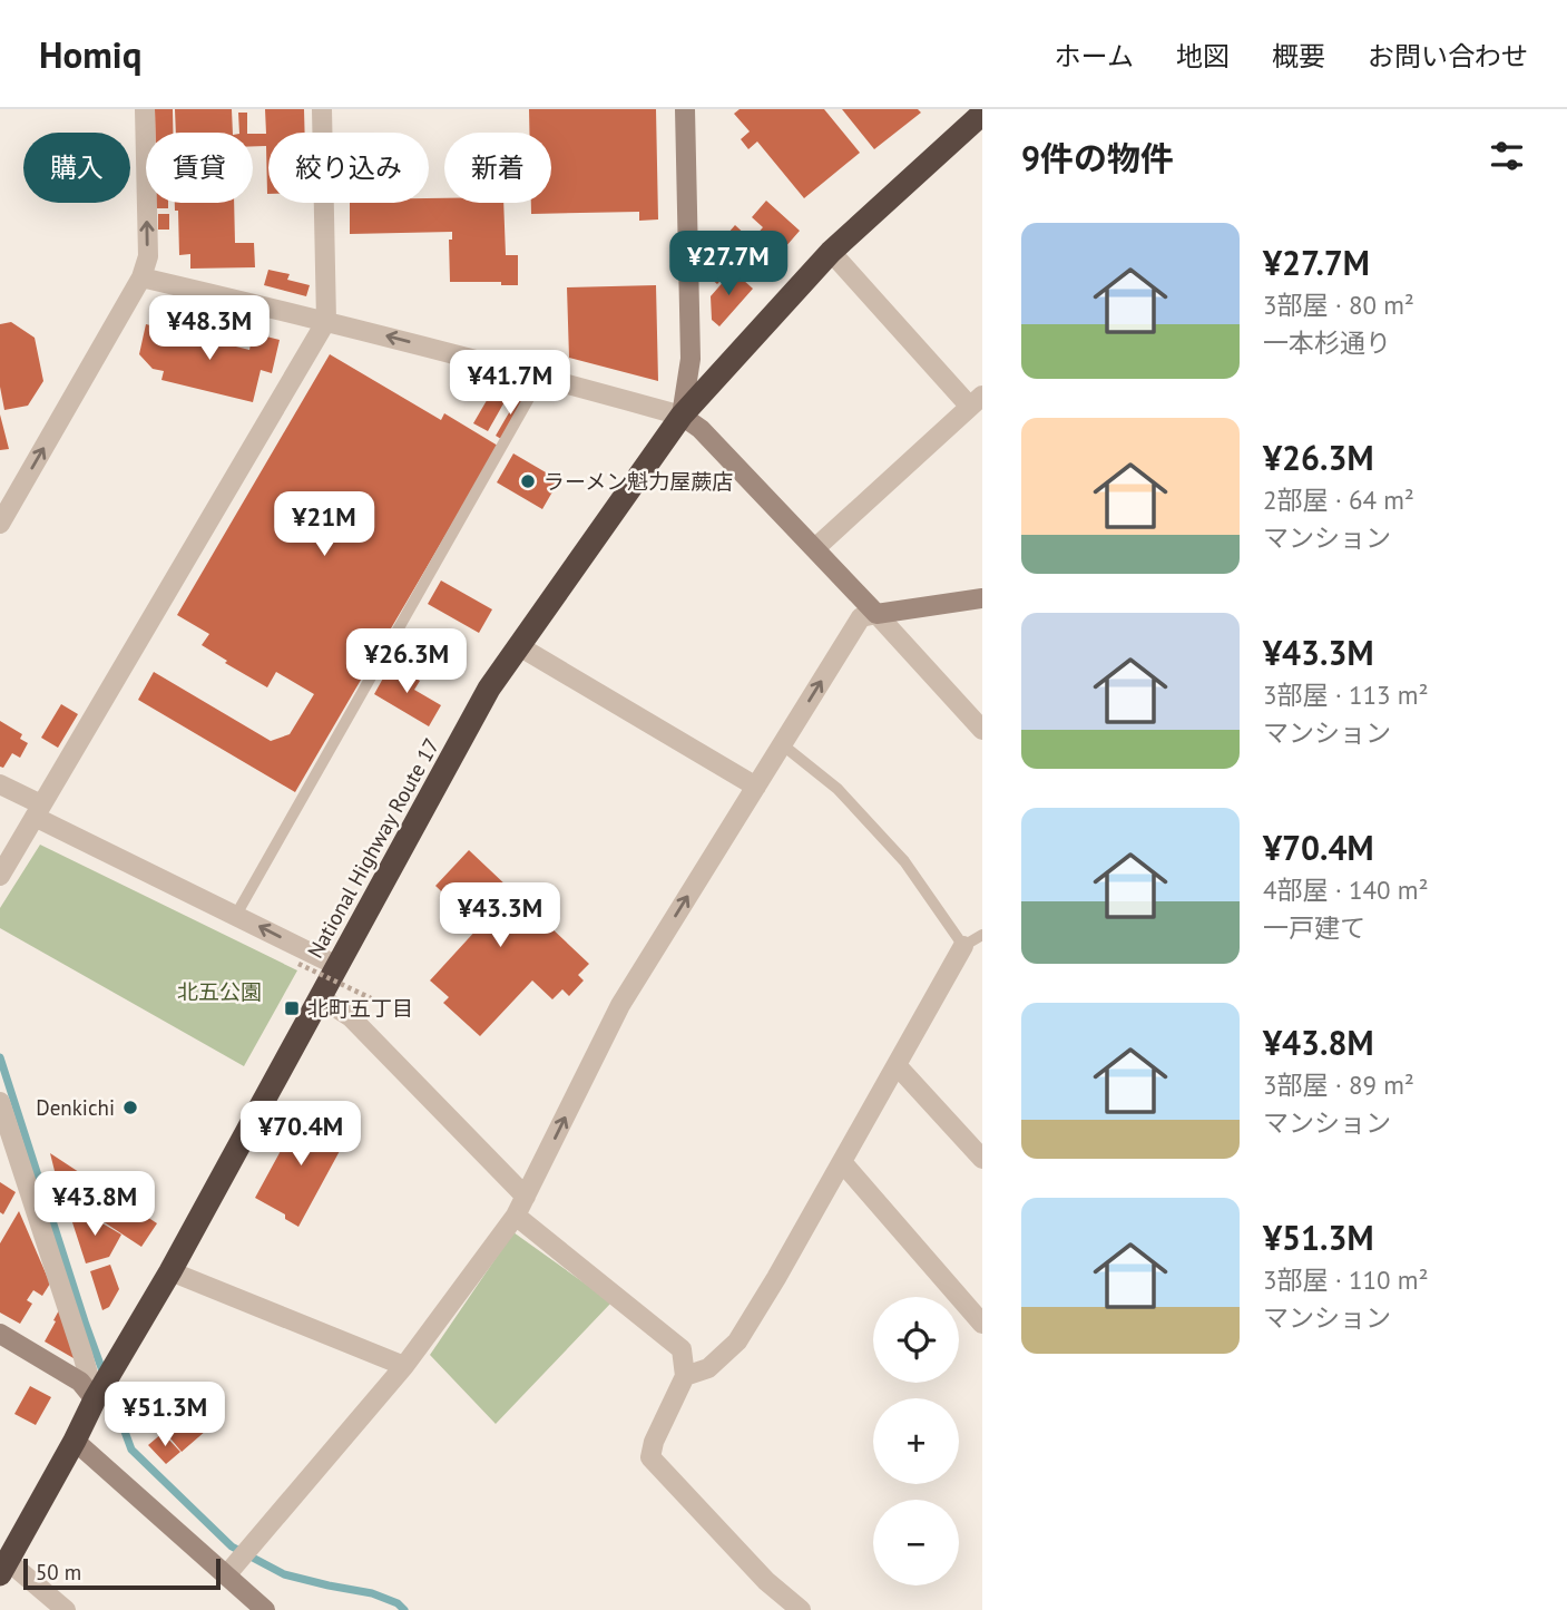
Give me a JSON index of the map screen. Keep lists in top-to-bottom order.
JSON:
{
  "streets": {
    "highway": ["National Highway Route 17"]
  },
  "parks": ["北五公園"],
  "places": {
    "other": ["ラーメン魁力屋蕨店", "Denkichi"],
    "transit": ["北町五丁目"]
  },
  "scale_bar": "50 m",
  "page": {
    "header": "Homiq",
    "nav": [
      "ホーム",
      "地図",
      "概要",
      "お問い合わせ"
    ],
    "heading": "9件の物件",
    "chip": [
      "購入",
      "賃貸",
      "絞り込み",
      "新着"
    ],
    "list": [
      {
        "name": "¥27.7M",
        "note": "3部屋 · 80 m² · 一本杉通り"
      },
      {
        "name": "¥26.3M",
        "note": "2部屋 · 64 m² · マンション"
      },
      {
        "name": "¥43.3M",
        "note": "3部屋 · 113 m² · マンション"
      },
      {
        "name": "¥70.4M",
        "note": "4部屋 · 140 m² · 一戸建て"
      },
      {
        "name": "¥43.8M",
        "note": "3部屋 · 89 m² · マンション"
      },
      {
        "name": "¥51.3M",
        "note": "3部屋 · 110 m² · マンション"
      }
    ],
    "price": [
      "¥27.7M",
      "¥48.3M",
      "¥41.7M",
      "¥21M",
      "¥26.3M",
      "¥43.3M",
      "¥70.4M",
      "¥43.8M",
      "¥51.3M"
    ],
    "map_buttons": ["+", "−"],
    "scale": "50 m"
  }
}
